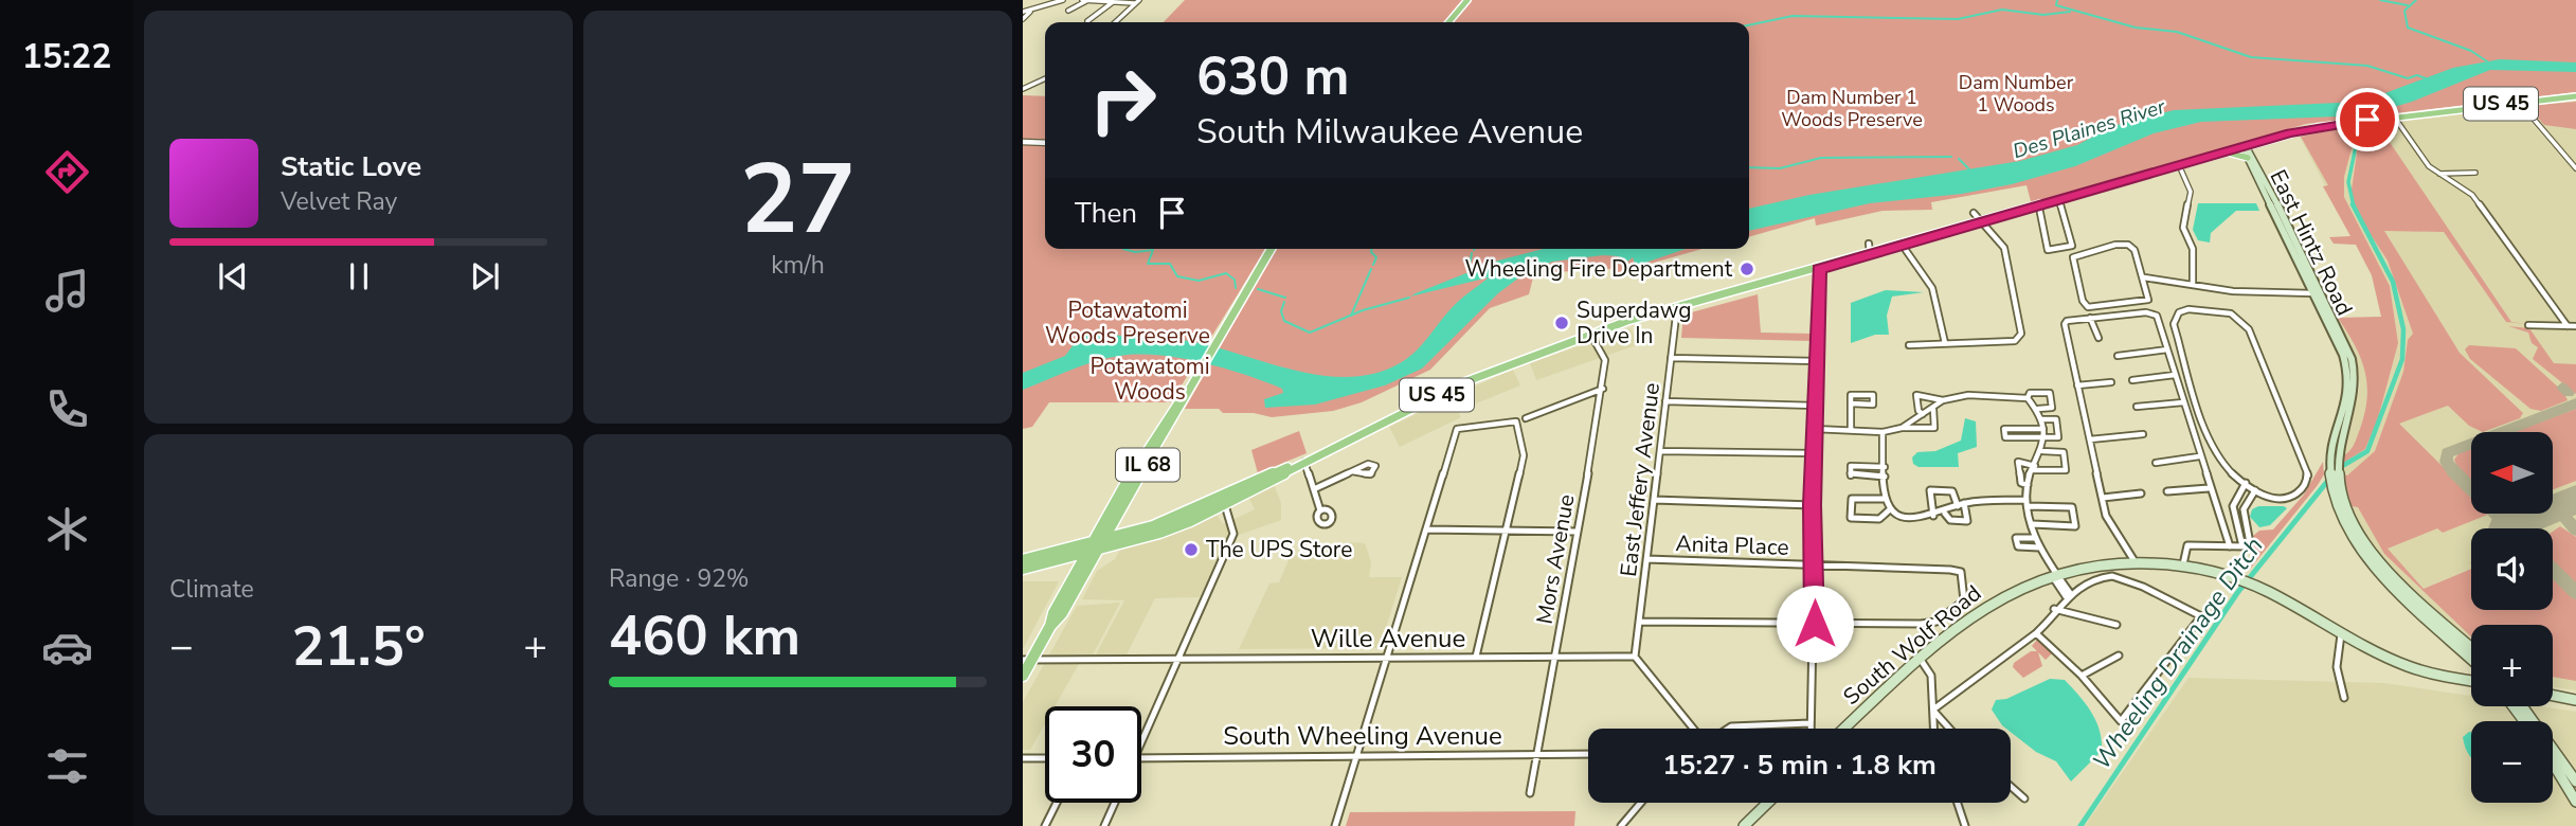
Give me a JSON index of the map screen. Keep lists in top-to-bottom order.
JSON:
{
  "streets": {
    "main road": [
      "US 45",
      "East Hintz Road",
      "IL 68",
      "South Wolf Road"
    ],
    "street": [
      "East Jeffery Avenue",
      "Anita Place",
      "Mors Avenue",
      "Wille Avenue",
      "South Wheeling Avenue"
    ]
  },
  "crossings": [
    ["US 45", "East Hintz Road"],
    ["US 45", "IL 68"],
    ["US 45", "East Jeffery Avenue"],
    ["US 45", "Mors Avenue"],
    ["IL 68", "Wille Avenue"],
    ["East Jeffery Avenue", "Anita Place"],
    ["East Jeffery Avenue", "Wille Avenue"],
    ["Mors Avenue", "Wille Avenue"],
    ["Mors Avenue", "South Wheeling Avenue"]
  ],
  "water": ["Des Plaines River", "Wheeling Drainage Ditch"],
  "parks": [
    "Dam Number 1 Woods",
    "Dam Number 1 Woods Preserve",
    "Potawatomi Woods Preserve",
    "Potawatomi Woods"
  ],
  "places": ["Wheeling Fire Department", "Superdawg Drive In", "The UPS Store"],
  "north": "left",
  "page": {
    "tabs": "15:22",
    "tile": [
      ["27", "km/h"],
      "Climate",
      ["Range · 92%", "460 km"]
    ],
    "turn": ["630 m", "South Milwaukee Avenue"],
    "song": ["Static Love", "Velvet Ray"],
    "then": "Then",
    "map_buttons": ["+", "−"],
    "heat": ["−", "21.5°", "+"],
    "limit": "30",
    "trip": "15:27 · 5 min · 1.8 km"
  }
}
